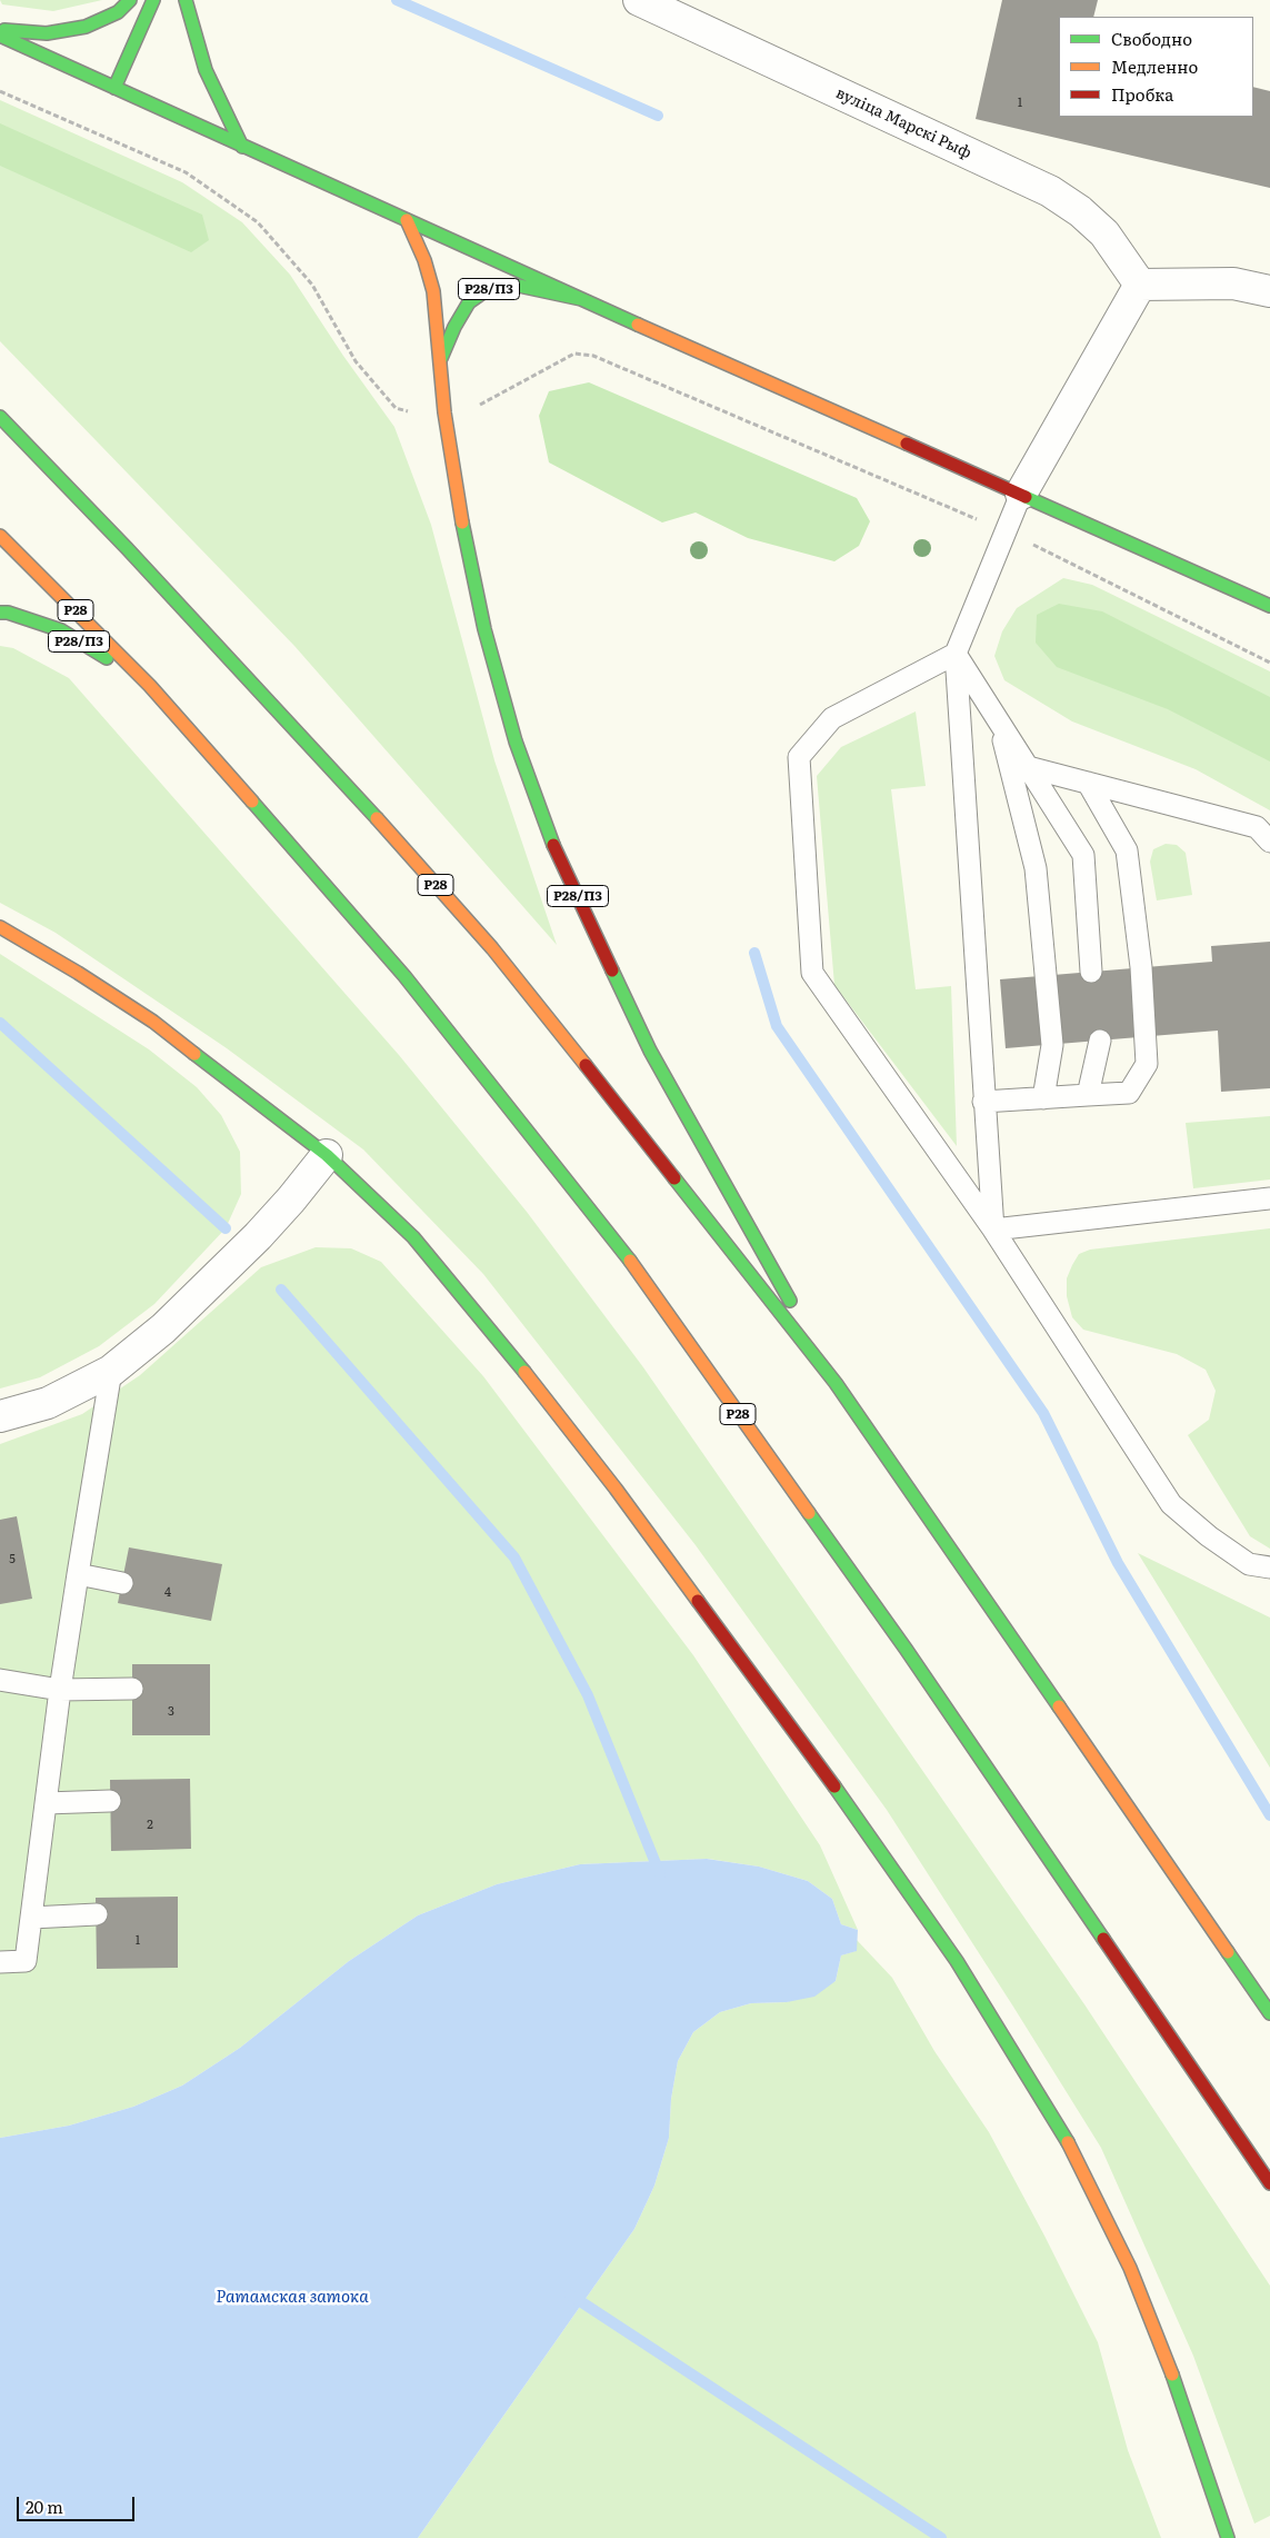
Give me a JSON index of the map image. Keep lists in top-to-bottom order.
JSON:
{
  "streets": {
    "main road": ["Р28/П3", "Р28"],
    "street": ["вуліца Марскі Рыф"]
  },
  "crossings": [
    ["Р28/П3", "Р28"]
  ],
  "water": ["Ратамская затока"],
  "house_numbers": [
    "1",
    "5",
    "4",
    "3",
    "2",
    "1"
  ],
  "legend": ["Свободно", "Медленно", "Пробка"],
  "scale_bar": "20 m"
}
